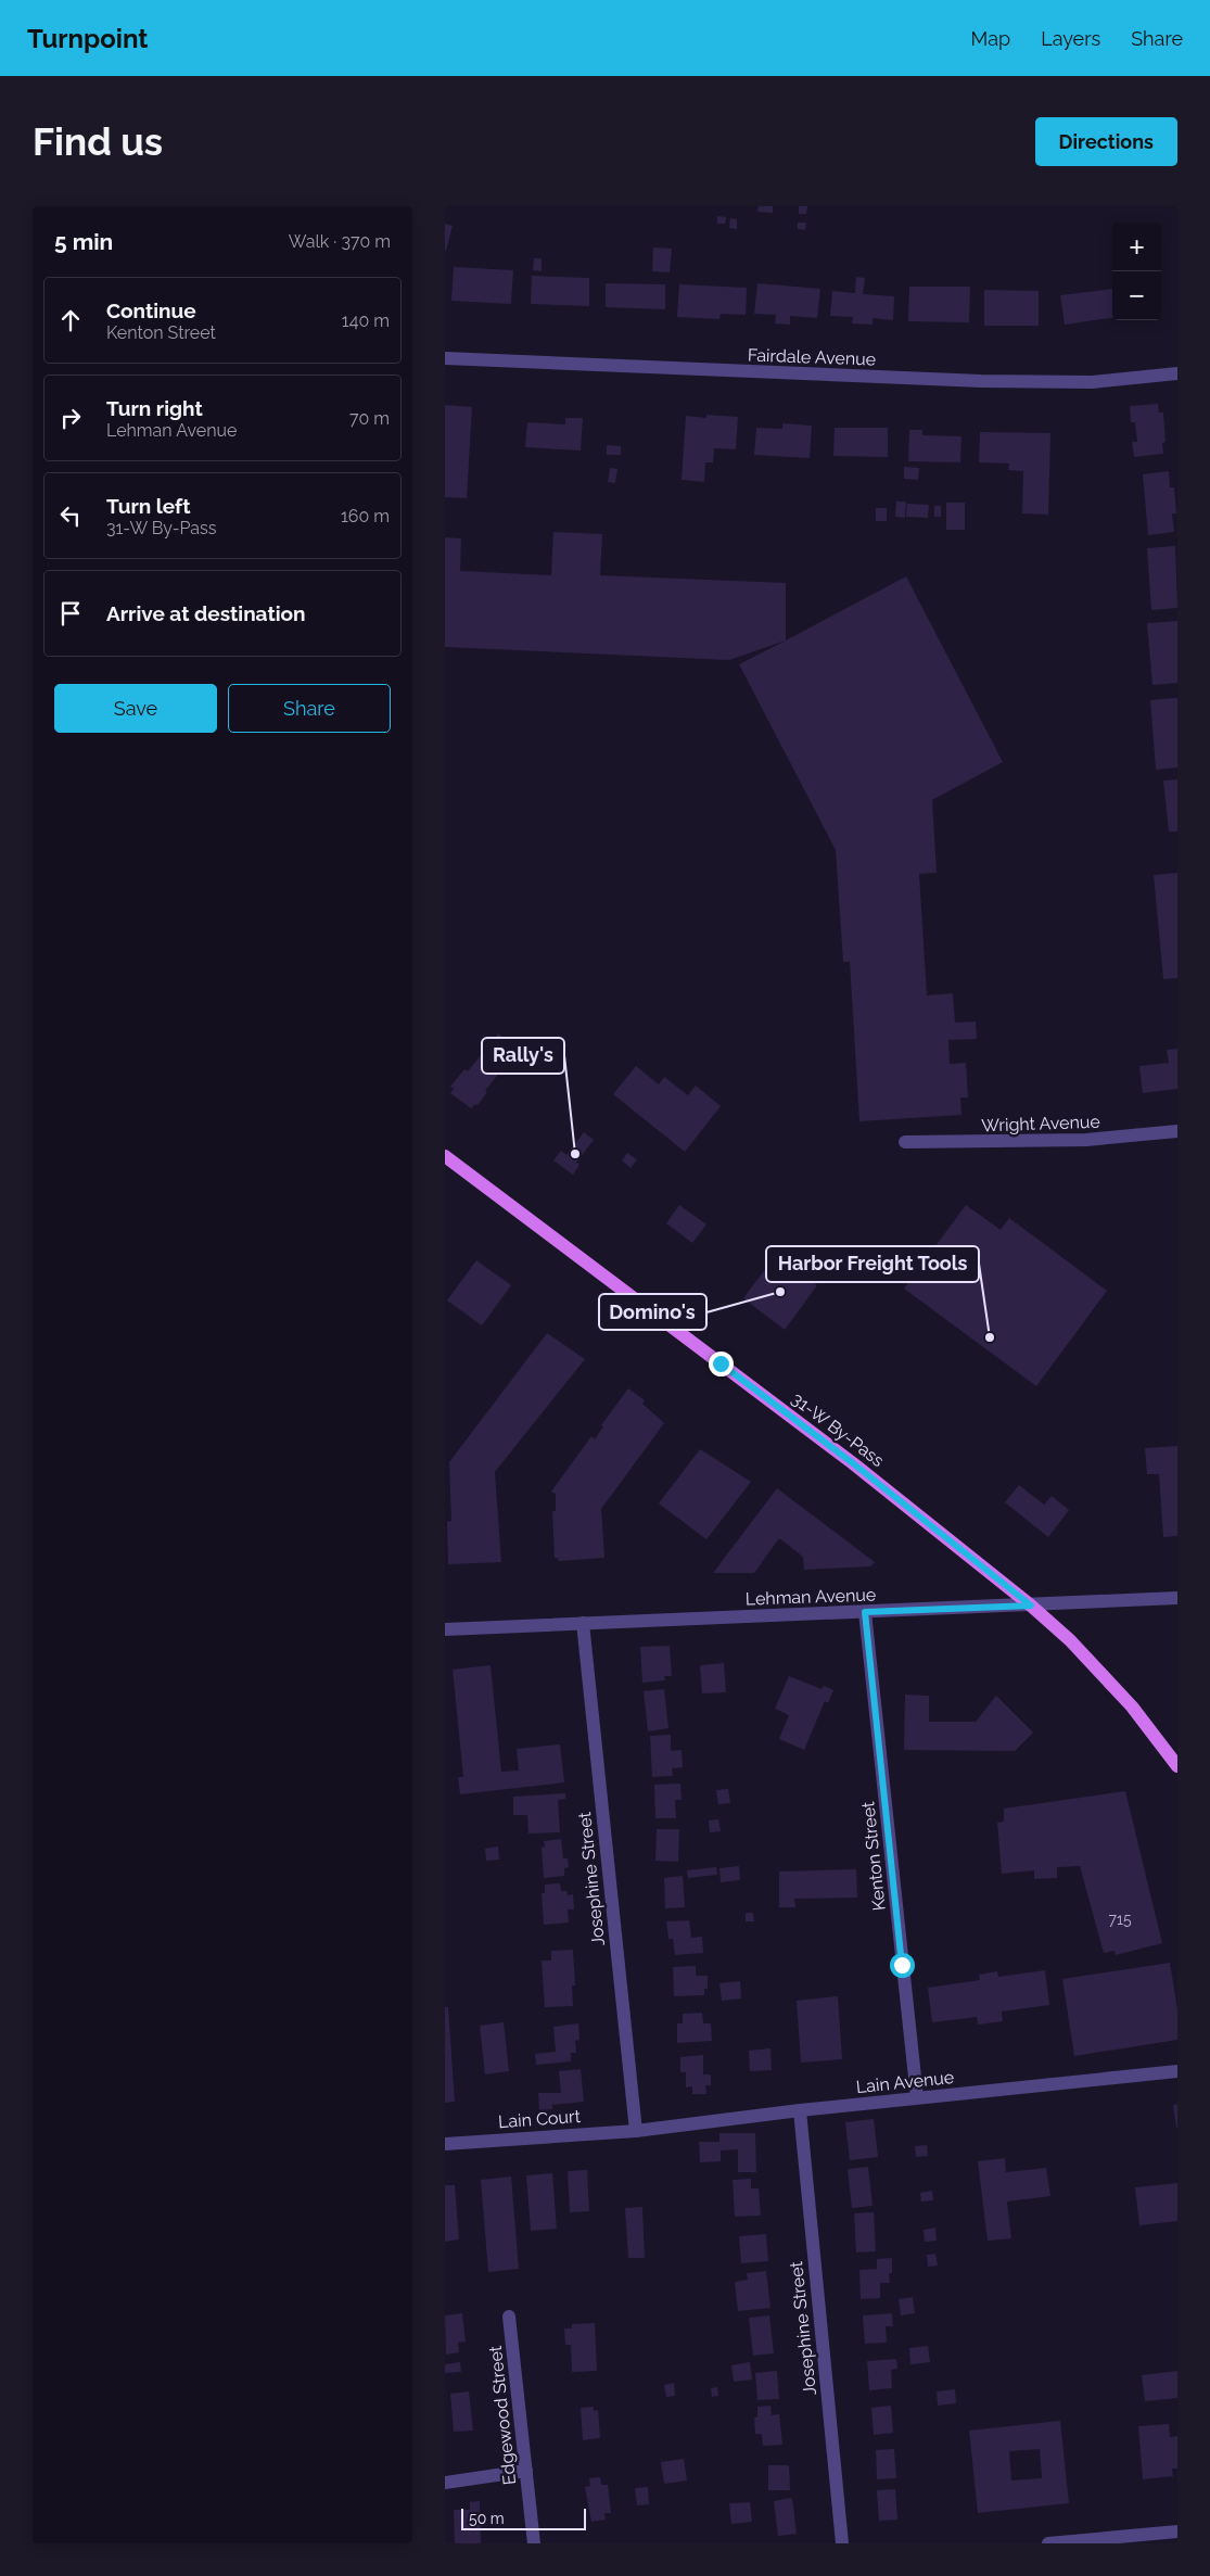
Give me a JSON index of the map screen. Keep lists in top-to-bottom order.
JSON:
{
  "streets": {
    "main road": ["31-W By-Pass"],
    "street": [
      "Fairdale Avenue",
      "Wright Avenue",
      "Lehman Avenue",
      "Kenton Street",
      "Josephine Street",
      "Lain Avenue",
      "Lain Court",
      "Edgewood Street"
    ]
  },
  "crossings": [
    ["31-W By-Pass", "Lehman Avenue"],
    ["Lehman Avenue", "Kenton Street"],
    ["Lehman Avenue", "Josephine Street"],
    ["Kenton Street", "Lain Avenue"],
    ["Josephine Street", "Lain Avenue"],
    ["Josephine Street", "Lain Court"],
    ["Lain Avenue", "Lain Court"]
  ],
  "places": ["Rally's", "Domino's", "Harbor Freight Tools"],
  "house_numbers": ["715"],
  "scale_bar": "50 m",
  "page": {
    "header": "Turnpoint",
    "nav": ["Map", "Layers", "Share"],
    "buttons": [
      "Directions",
      ["Save", "Share"]
    ],
    "title": "Find us",
    "heading": ["5 min", "Walk · 370 m"],
    "map_buttons": ["+", "−"],
    "list": [
      ["Continue", "Kenton Street", "140 m"],
      ["Turn right", "Lehman Avenue", "70 m"],
      ["Turn left", "31-W By-Pass", "160 m"],
      "Arrive at destination"
    ],
    "scale": "50 m"
  }
}
